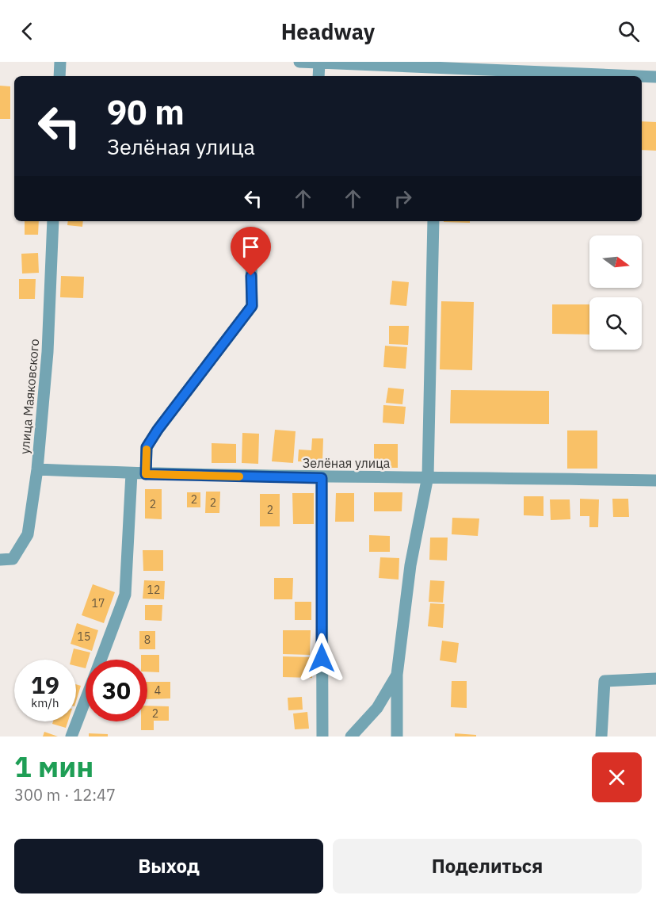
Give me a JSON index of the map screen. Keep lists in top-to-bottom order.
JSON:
{
  "streets": {
    "street": ["улица Маяковского", "Зелёная улица"]
  },
  "crossings": [
    ["улица Маяковского", "Зелёная улица"]
  ],
  "house_numbers": [
    "2",
    "2",
    "2",
    "2",
    "12",
    "17",
    "15",
    "8",
    "4",
    "2"
  ],
  "north": "right",
  "page": {
    "header": "Headway",
    "turn": ["90 m", "Зелёная улица"],
    "speed": "19 km/h",
    "limit": "30",
    "heading": ["1 мин", "300 m · 12:47"],
    "buttons": ["Выход", "Поделиться"]
  }
}
